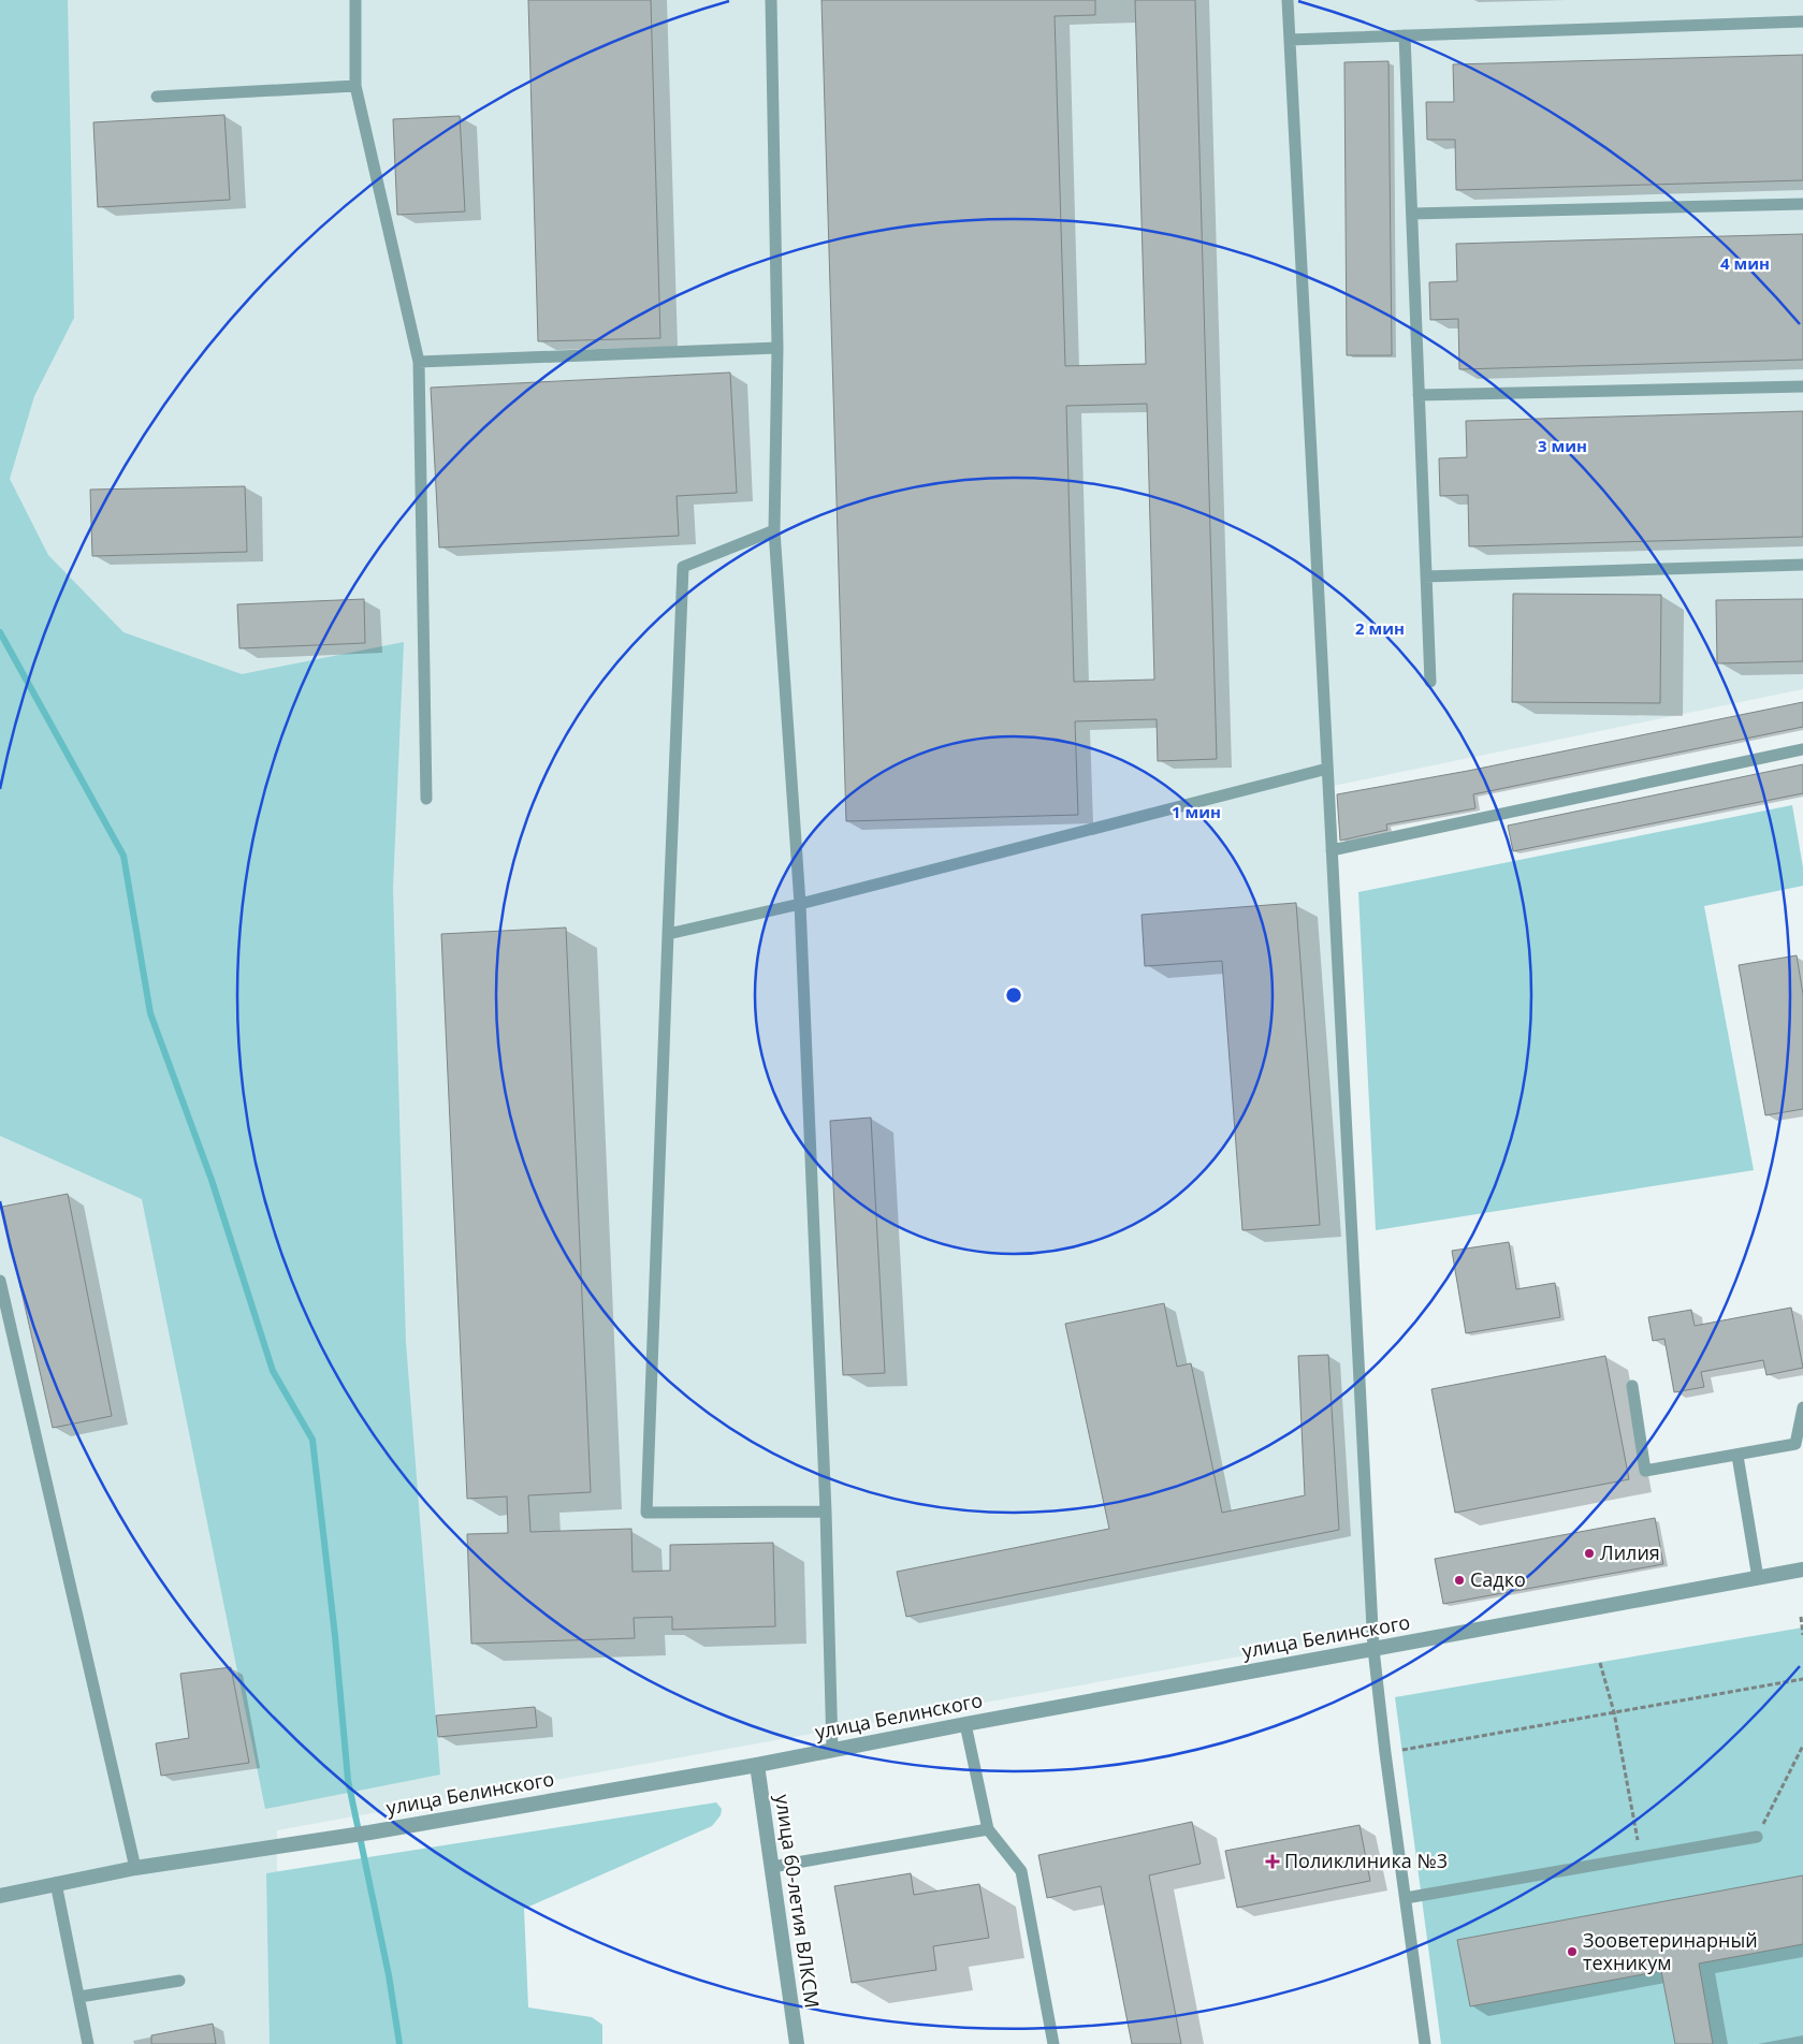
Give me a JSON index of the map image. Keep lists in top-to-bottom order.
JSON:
{
  "streets": {
    "street": ["улица Белинского", "улица 60-летия ВЛКСМ"]
  },
  "crossings": [
    ["улица Белинского", "улица 60-летия ВЛКСМ"]
  ],
  "places": {
    "other": ["Лилия", "Садко", "Зооветеринарный техникум"],
    "health": ["Поликлиника №3"]
  },
  "rings": [
    "4 мин",
    "3 мин",
    "2 мин",
    "1 мин"
  ]
}
